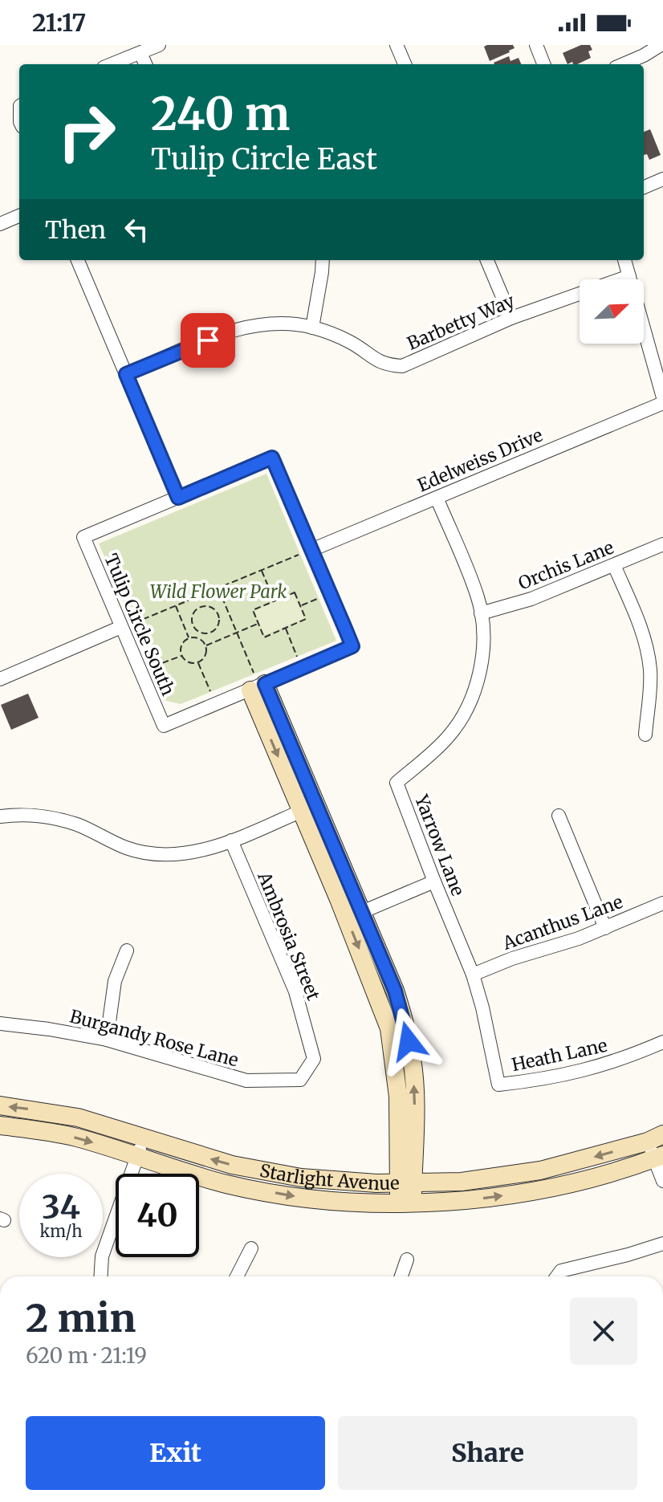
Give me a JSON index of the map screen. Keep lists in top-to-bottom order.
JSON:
{
  "streets": {
    "street": [
      "Barbetty Way",
      "Edelweiss Drive",
      "Orchis Lane",
      "Tulip Circle South",
      "Yarrow Lane",
      "Acanthus Lane",
      "Ambrosia Street",
      "Burgandy Rose Lane",
      "Heath Lane",
      "Starlight Avenue"
    ]
  },
  "crossings": [
    ["Edelweiss Drive", "Yarrow Lane"],
    ["Orchis Lane", "Yarrow Lane"],
    ["Yarrow Lane", "Acanthus Lane"],
    ["Yarrow Lane", "Heath Lane"],
    ["Ambrosia Street", "Burgandy Rose Lane"]
  ],
  "parks": ["Wild Flower Park"],
  "north": "top right",
  "page": {
    "status": "21:17",
    "turn": ["240 m", "Tulip Circle East"],
    "then": "Then",
    "speed": "34 km/h",
    "limit": "40",
    "heading": ["2 min", "620 m · 21:19"],
    "buttons": ["Exit", "Share"]
  }
}
